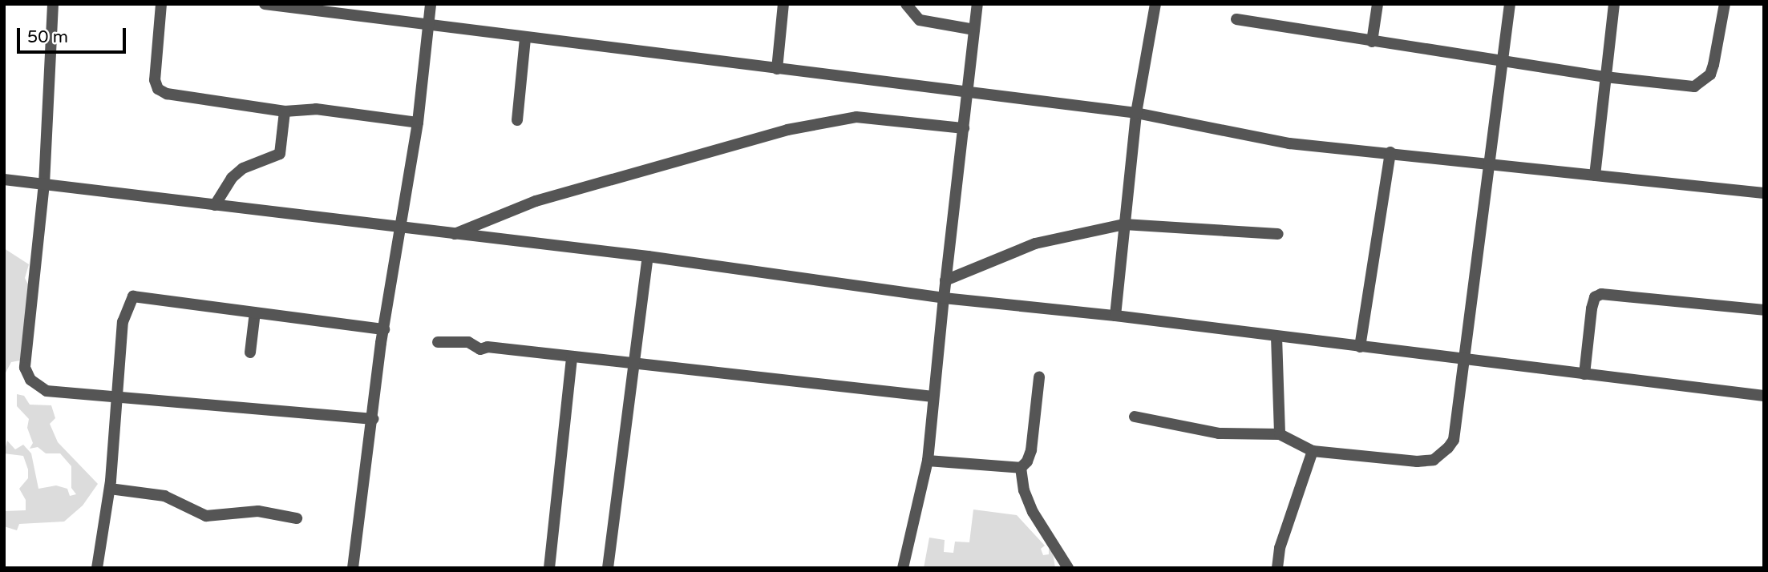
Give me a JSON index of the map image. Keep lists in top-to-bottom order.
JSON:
{
  "scale_bar": "50 m"
}
